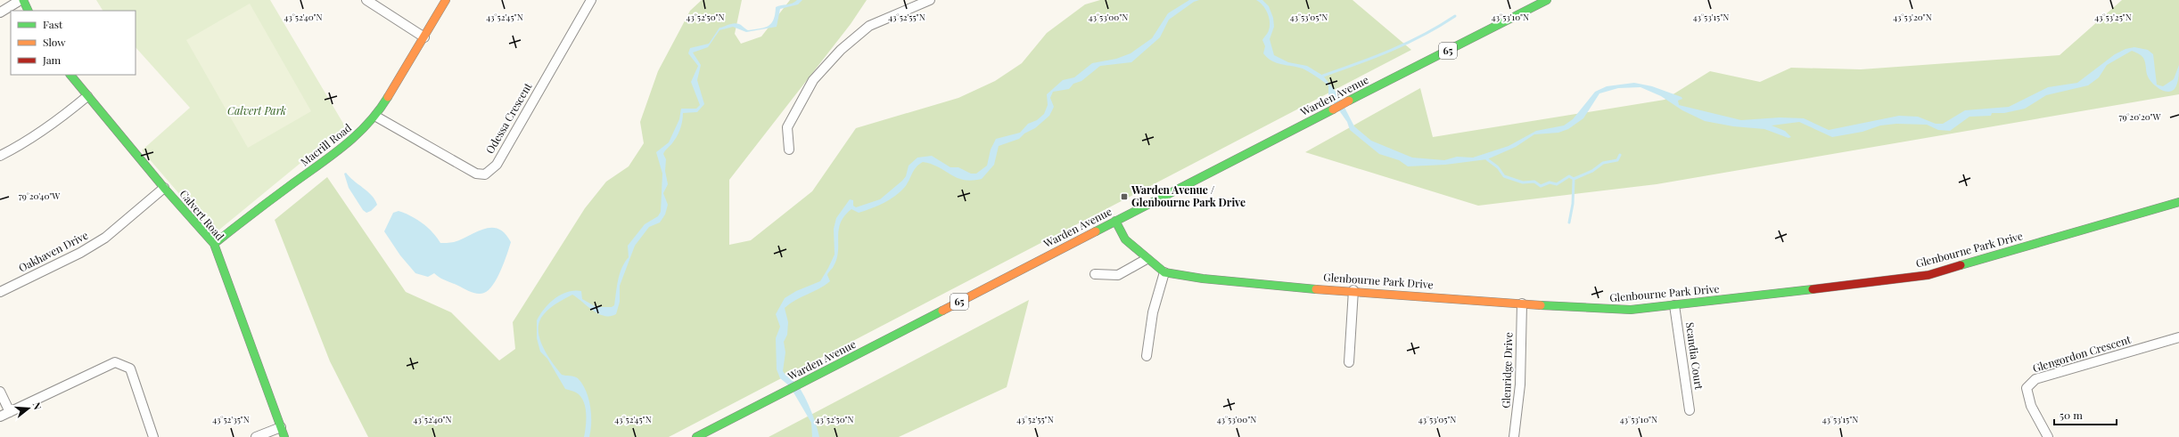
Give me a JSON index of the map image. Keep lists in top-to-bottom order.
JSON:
{
  "streets": {
    "street": [
      "65",
      "Warden Avenue",
      "Odessa Crescent",
      "Macrill Road",
      "Calvert Road",
      "Glenbourne Park Drive",
      "Oakhaven Drive",
      "Glengordon Crescent",
      "Scandia Court",
      "Glenridge Drive"
    ]
  },
  "crossings": [
    ["Warden Avenue", "Glenbourne Park Drive"],
    ["Odessa Crescent", "Macrill Road"],
    ["Macrill Road", "Calvert Road"],
    ["Calvert Road", "Oakhaven Drive"],
    ["Glenbourne Park Drive", "Scandia Court"],
    ["Glenbourne Park Drive", "Glenridge Drive"]
  ],
  "parks": ["Calvert Park"],
  "places": {
    "transit": ["Warden Avenue / Glenbourne Park Drive"]
  },
  "legend": ["Fast", "Slow", "Jam"],
  "scale_bar": "50 m",
  "north": "right",
  "coordinates": [
    "43°52'40\"N",
    "43°52'45\"N",
    "43°52'50\"N",
    "43°52'55\"N",
    "43°53'00\"N",
    "43°53'05\"N",
    "43°53'10\"N",
    "43°53'15\"N",
    "43°53'20\"N",
    "43°53'25\"N",
    "79°20'20\"W",
    "79°20'40\"W",
    "43°52'35\"N"
  ]
}
